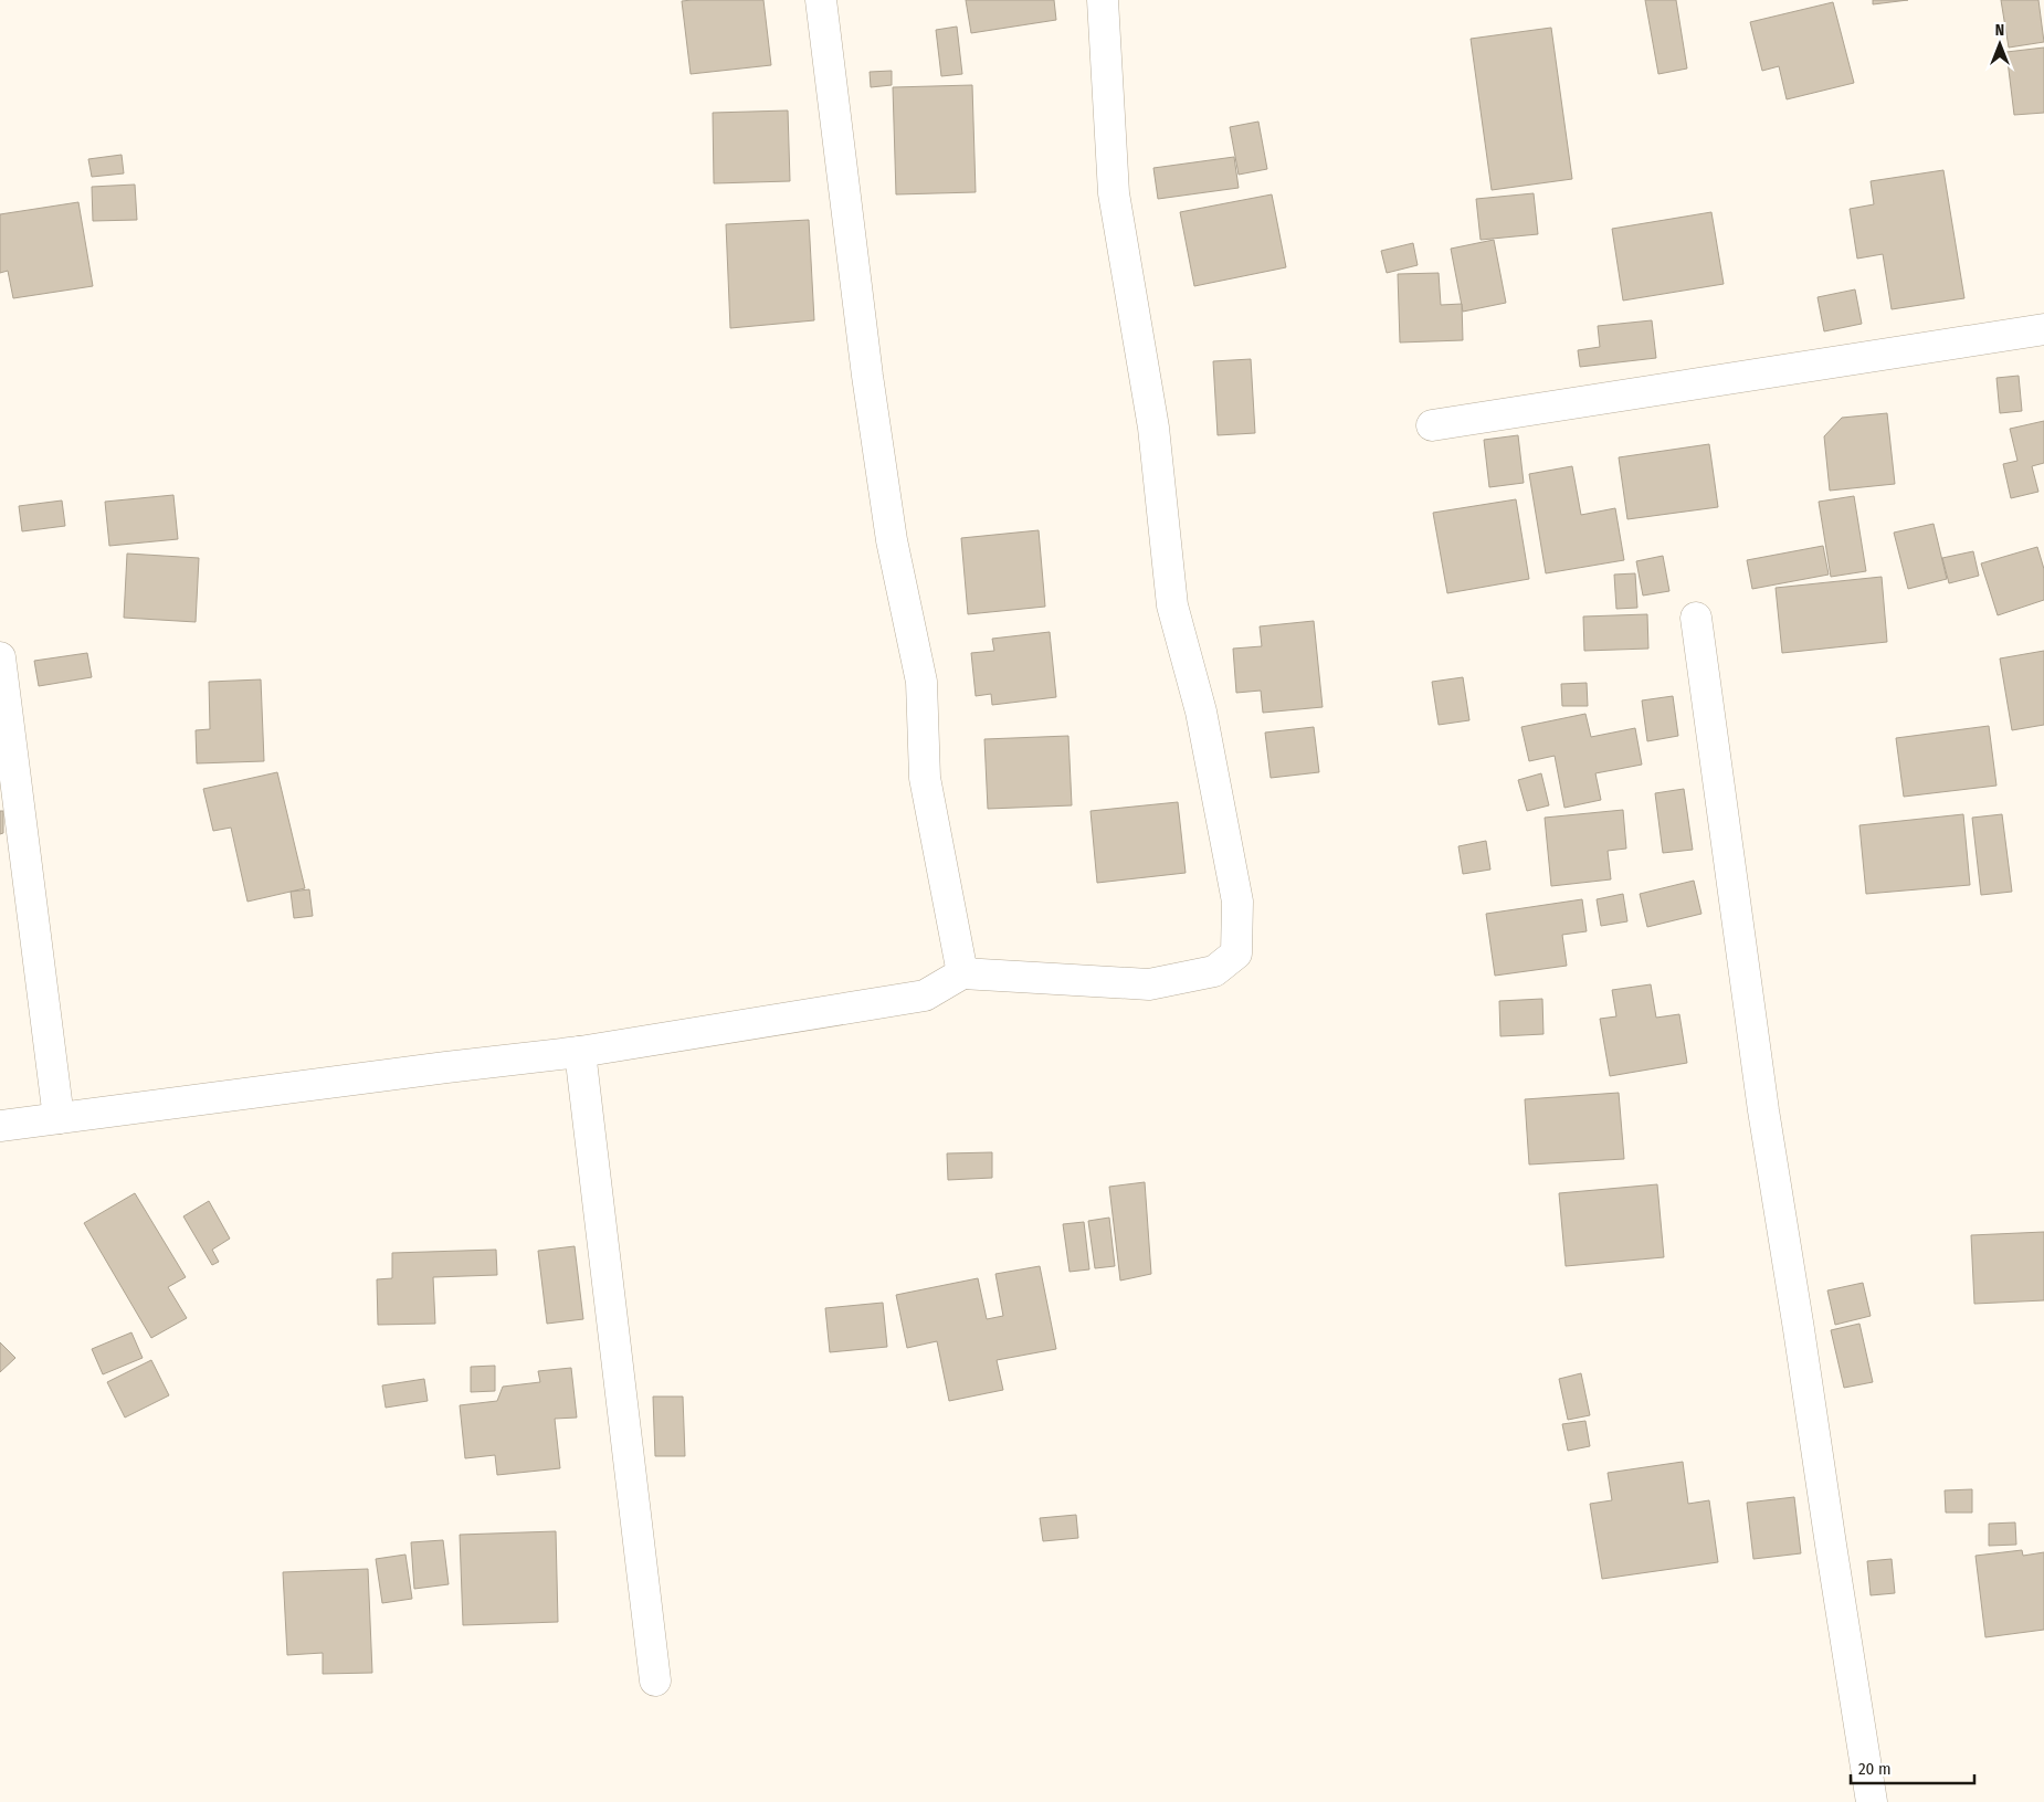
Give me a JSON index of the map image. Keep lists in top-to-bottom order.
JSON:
{
  "scale_bar": "20 m",
  "north": "top"
}
